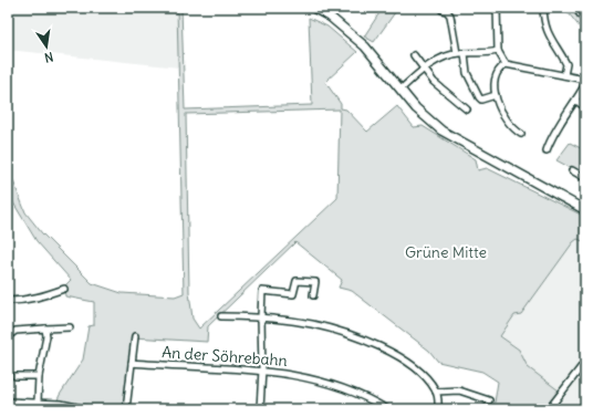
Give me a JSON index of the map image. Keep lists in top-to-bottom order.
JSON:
{
  "streets": {
    "street": ["An der Söhrebahn"]
  },
  "parks": ["Grüne Mitte"],
  "north": "bottom"
}
